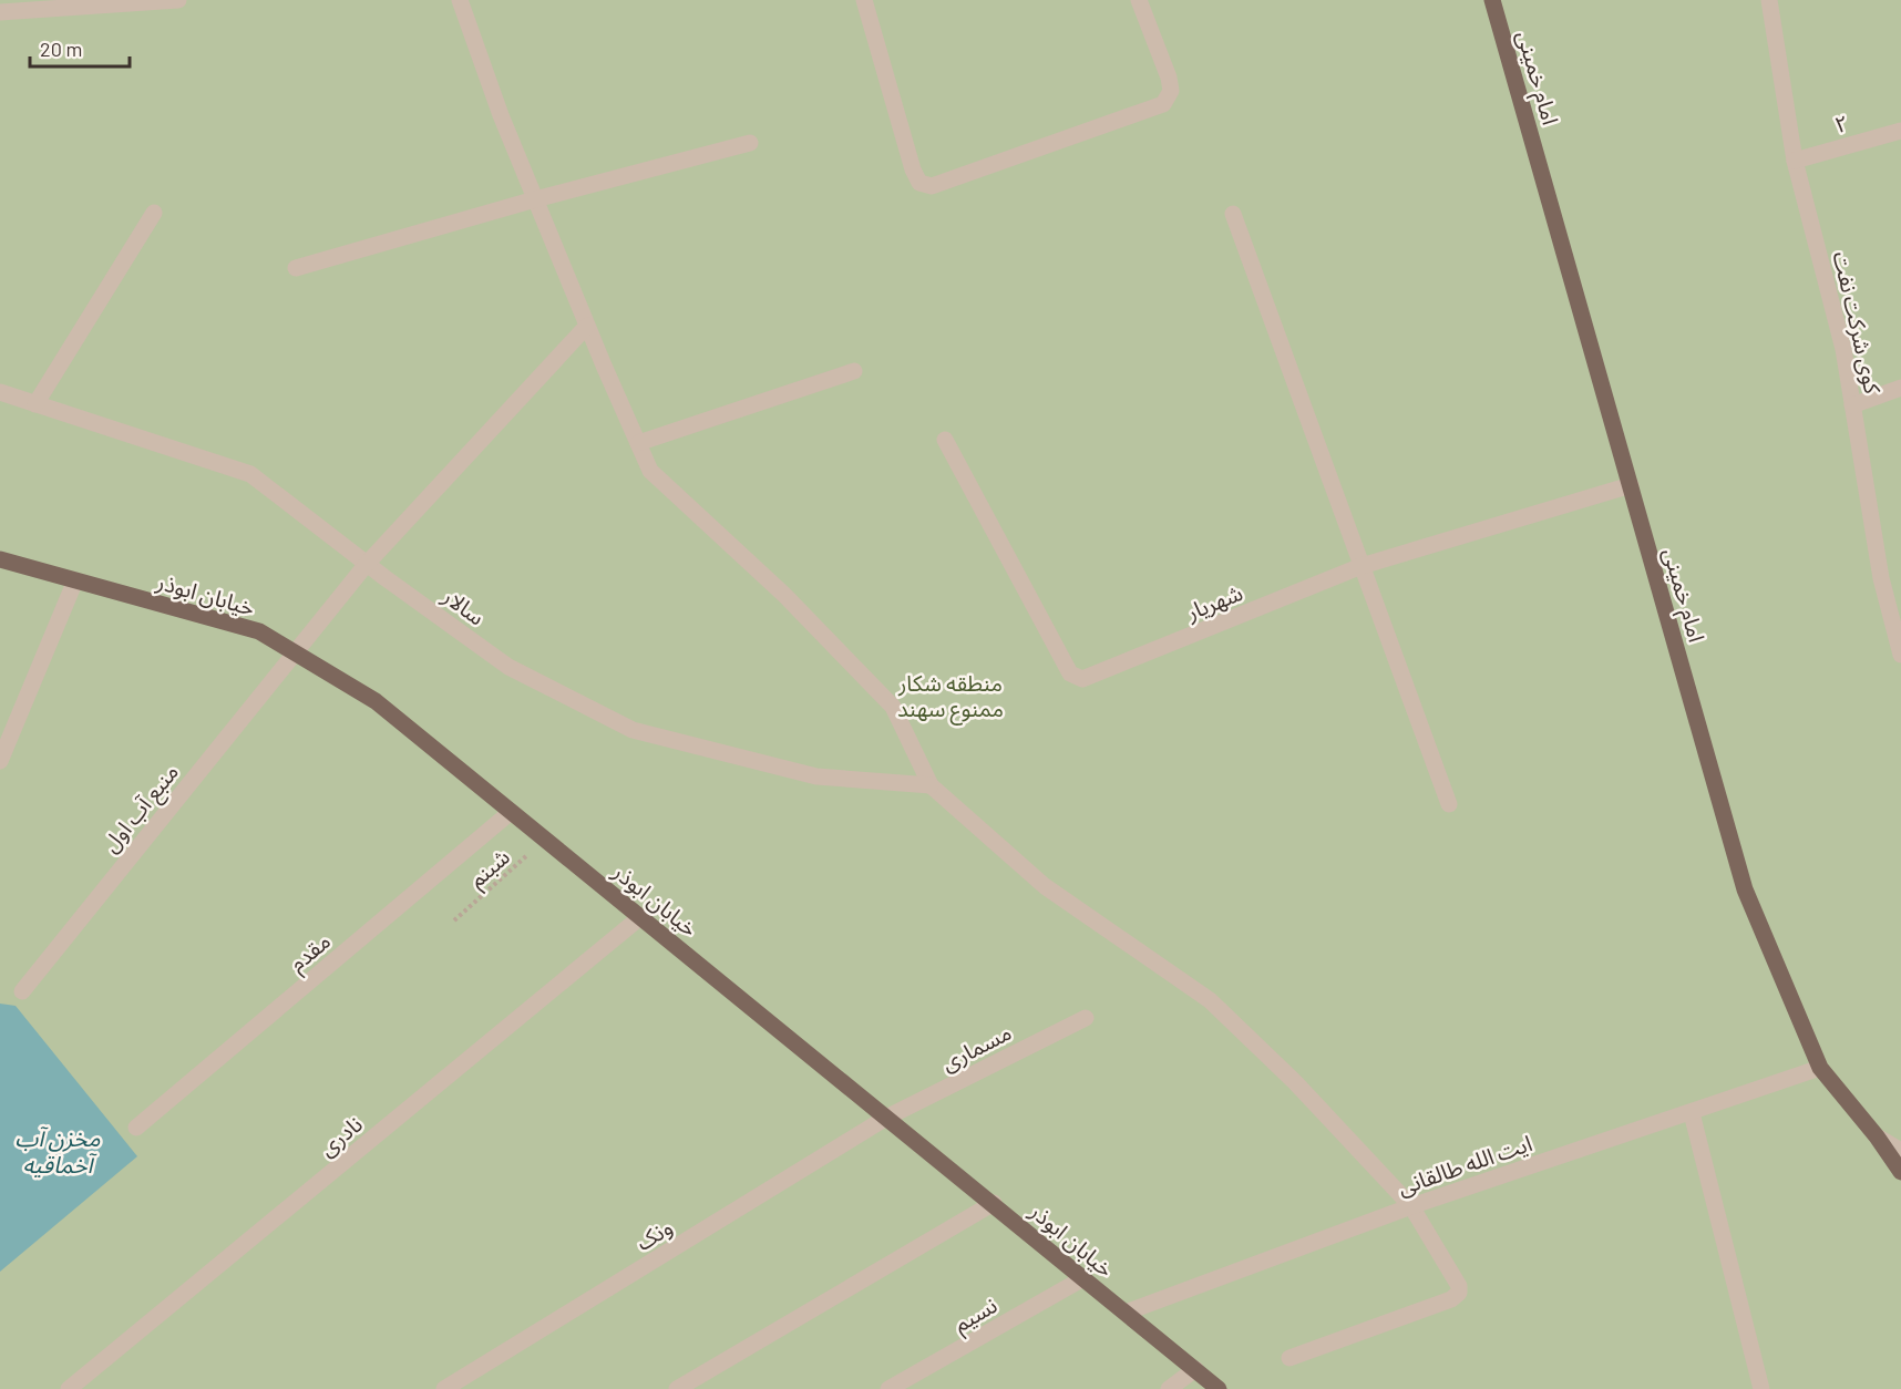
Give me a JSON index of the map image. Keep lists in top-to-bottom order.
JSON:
{
  "streets": {
    "main road": ["امام خمینی", "خیابان ابوذر"],
    "street": [
      "۲",
      "کوی شرکت نفت",
      "شهریار",
      "سالار",
      "منبع آب اول",
      "مقدم",
      "مسماری",
      "نادری",
      "ایت الله طالقانی",
      "ونک",
      "نسیم"
    ],
    "path": ["شبنم"]
  },
  "crossings": [
    ["امام خمینی", "شهریار"],
    ["امام خمینی", "ایت الله طالقانی"],
    ["۲", "کوی شرکت نفت"],
    ["خیابان ابوذر", "منبع آب اول"],
    ["خیابان ابوذر", "شبنم"],
    ["خیابان ابوذر", "مقدم"],
    ["خیابان ابوذر", "مسماری"],
    ["خیابان ابوذر", "نادری"],
    ["خیابان ابوذر", "ایت الله طالقانی"],
    ["خیابان ابوذر", "ونک"],
    ["خیابان ابوذر", "نسیم"],
    ["سالار", "منبع آب اول"],
    ["مسماری", "ونک"]
  ],
  "water": ["مخزن آب آخماقیه"],
  "parks": ["منطقه شکار ممنوع سهند"],
  "scale_bar": "20 m"
}
